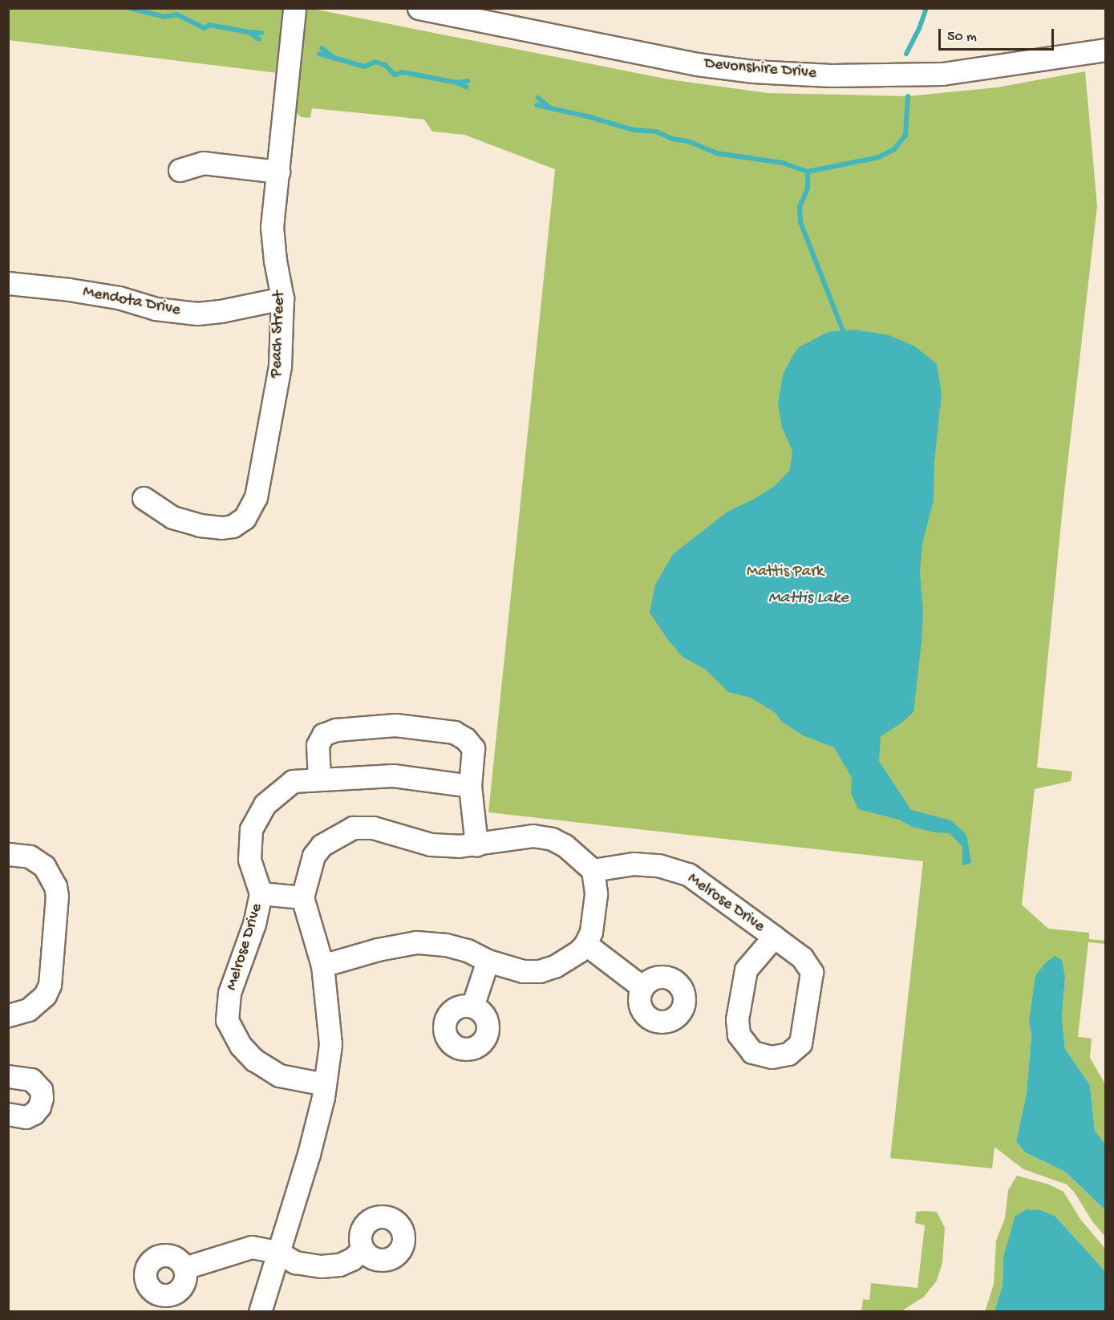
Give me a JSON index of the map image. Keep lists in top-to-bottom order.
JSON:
{
  "streets": {
    "street": [
      "Devonshire Drive",
      "Mendota Drive",
      "Peach Street",
      "Melrose Drive"
    ]
  },
  "crossings": [
    ["Mendota Drive", "Peach Street"]
  ],
  "water": ["Mattis Lake"],
  "parks": ["Mattis Park"],
  "scale_bar": "50 m"
}
